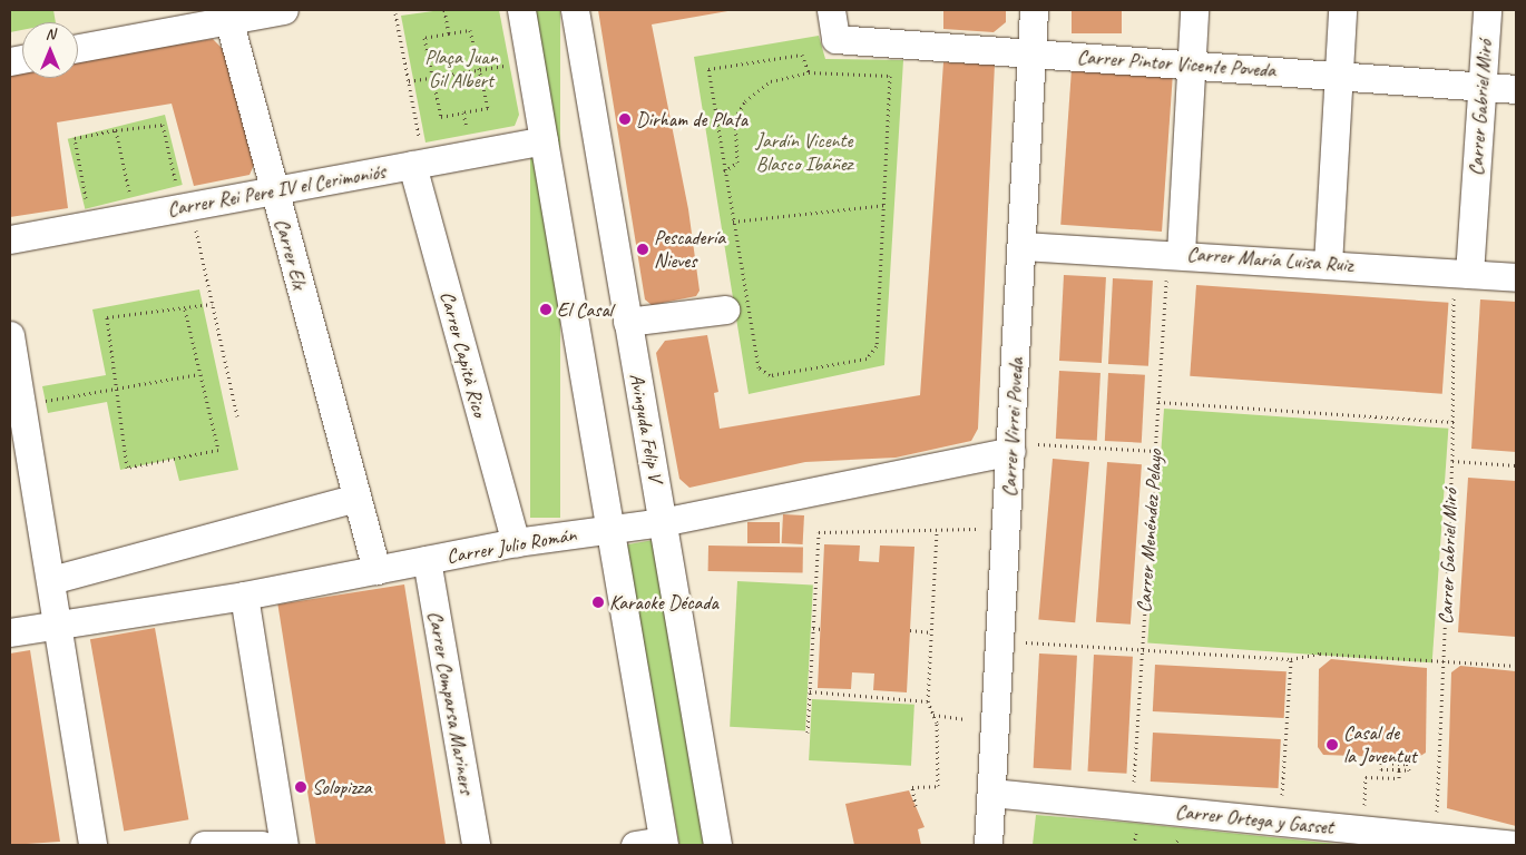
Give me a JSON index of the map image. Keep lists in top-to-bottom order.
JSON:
{
  "streets": {
    "street": [
      "Carrer Pintor Vicente Poveda",
      "Carrer Gabriel Miró",
      "Carrer Rei Pere IV el Cerimoniós",
      "Carrer Elx",
      "Carrer María Luisa Ruiz",
      "Carrer Capità Rico",
      "Avinguda Felip V",
      "Carrer Virrei Poveda",
      "Carrer Julio Román",
      "Carrer Comparsa Mariners",
      "Carrer Ortega y Gasset"
    ],
    "path": ["Carrer Menéndez Pelayo"]
  },
  "crossings": [
    ["Carrer Pintor Vicente Poveda", "Carrer Gabriel Miró"],
    ["Carrer Pintor Vicente Poveda", "Carrer Virrei Poveda"],
    ["Carrer Gabriel Miró", "Carrer María Luisa Ruiz"],
    ["Carrer Rei Pere IV el Cerimoniós", "Carrer Elx"],
    ["Carrer Rei Pere IV el Cerimoniós", "Carrer Capità Rico"],
    ["Carrer Elx", "Carrer Julio Román"],
    ["Carrer María Luisa Ruiz", "Carrer Virrei Poveda"],
    ["Carrer María Luisa Ruiz", "Carrer Menéndez Pelayo"],
    ["Carrer Capità Rico", "Carrer Julio Román"],
    ["Avinguda Felip V", "Carrer Julio Román"],
    ["Carrer Virrei Poveda", "Carrer Julio Román"],
    ["Carrer Virrei Poveda", "Carrer Ortega y Gasset"],
    ["Carrer Julio Román", "Carrer Comparsa Mariners"]
  ],
  "parks": ["Plaça Juan Gil Albert", "Jardín Vicente Blasco Ibáñez"],
  "places": [
    "Dirham de Plata",
    "Pescadería Nieves",
    "El Casal",
    "Karaoke Década",
    "Casal de la Joventut",
    "Solopizza"
  ],
  "north": "top"
}
